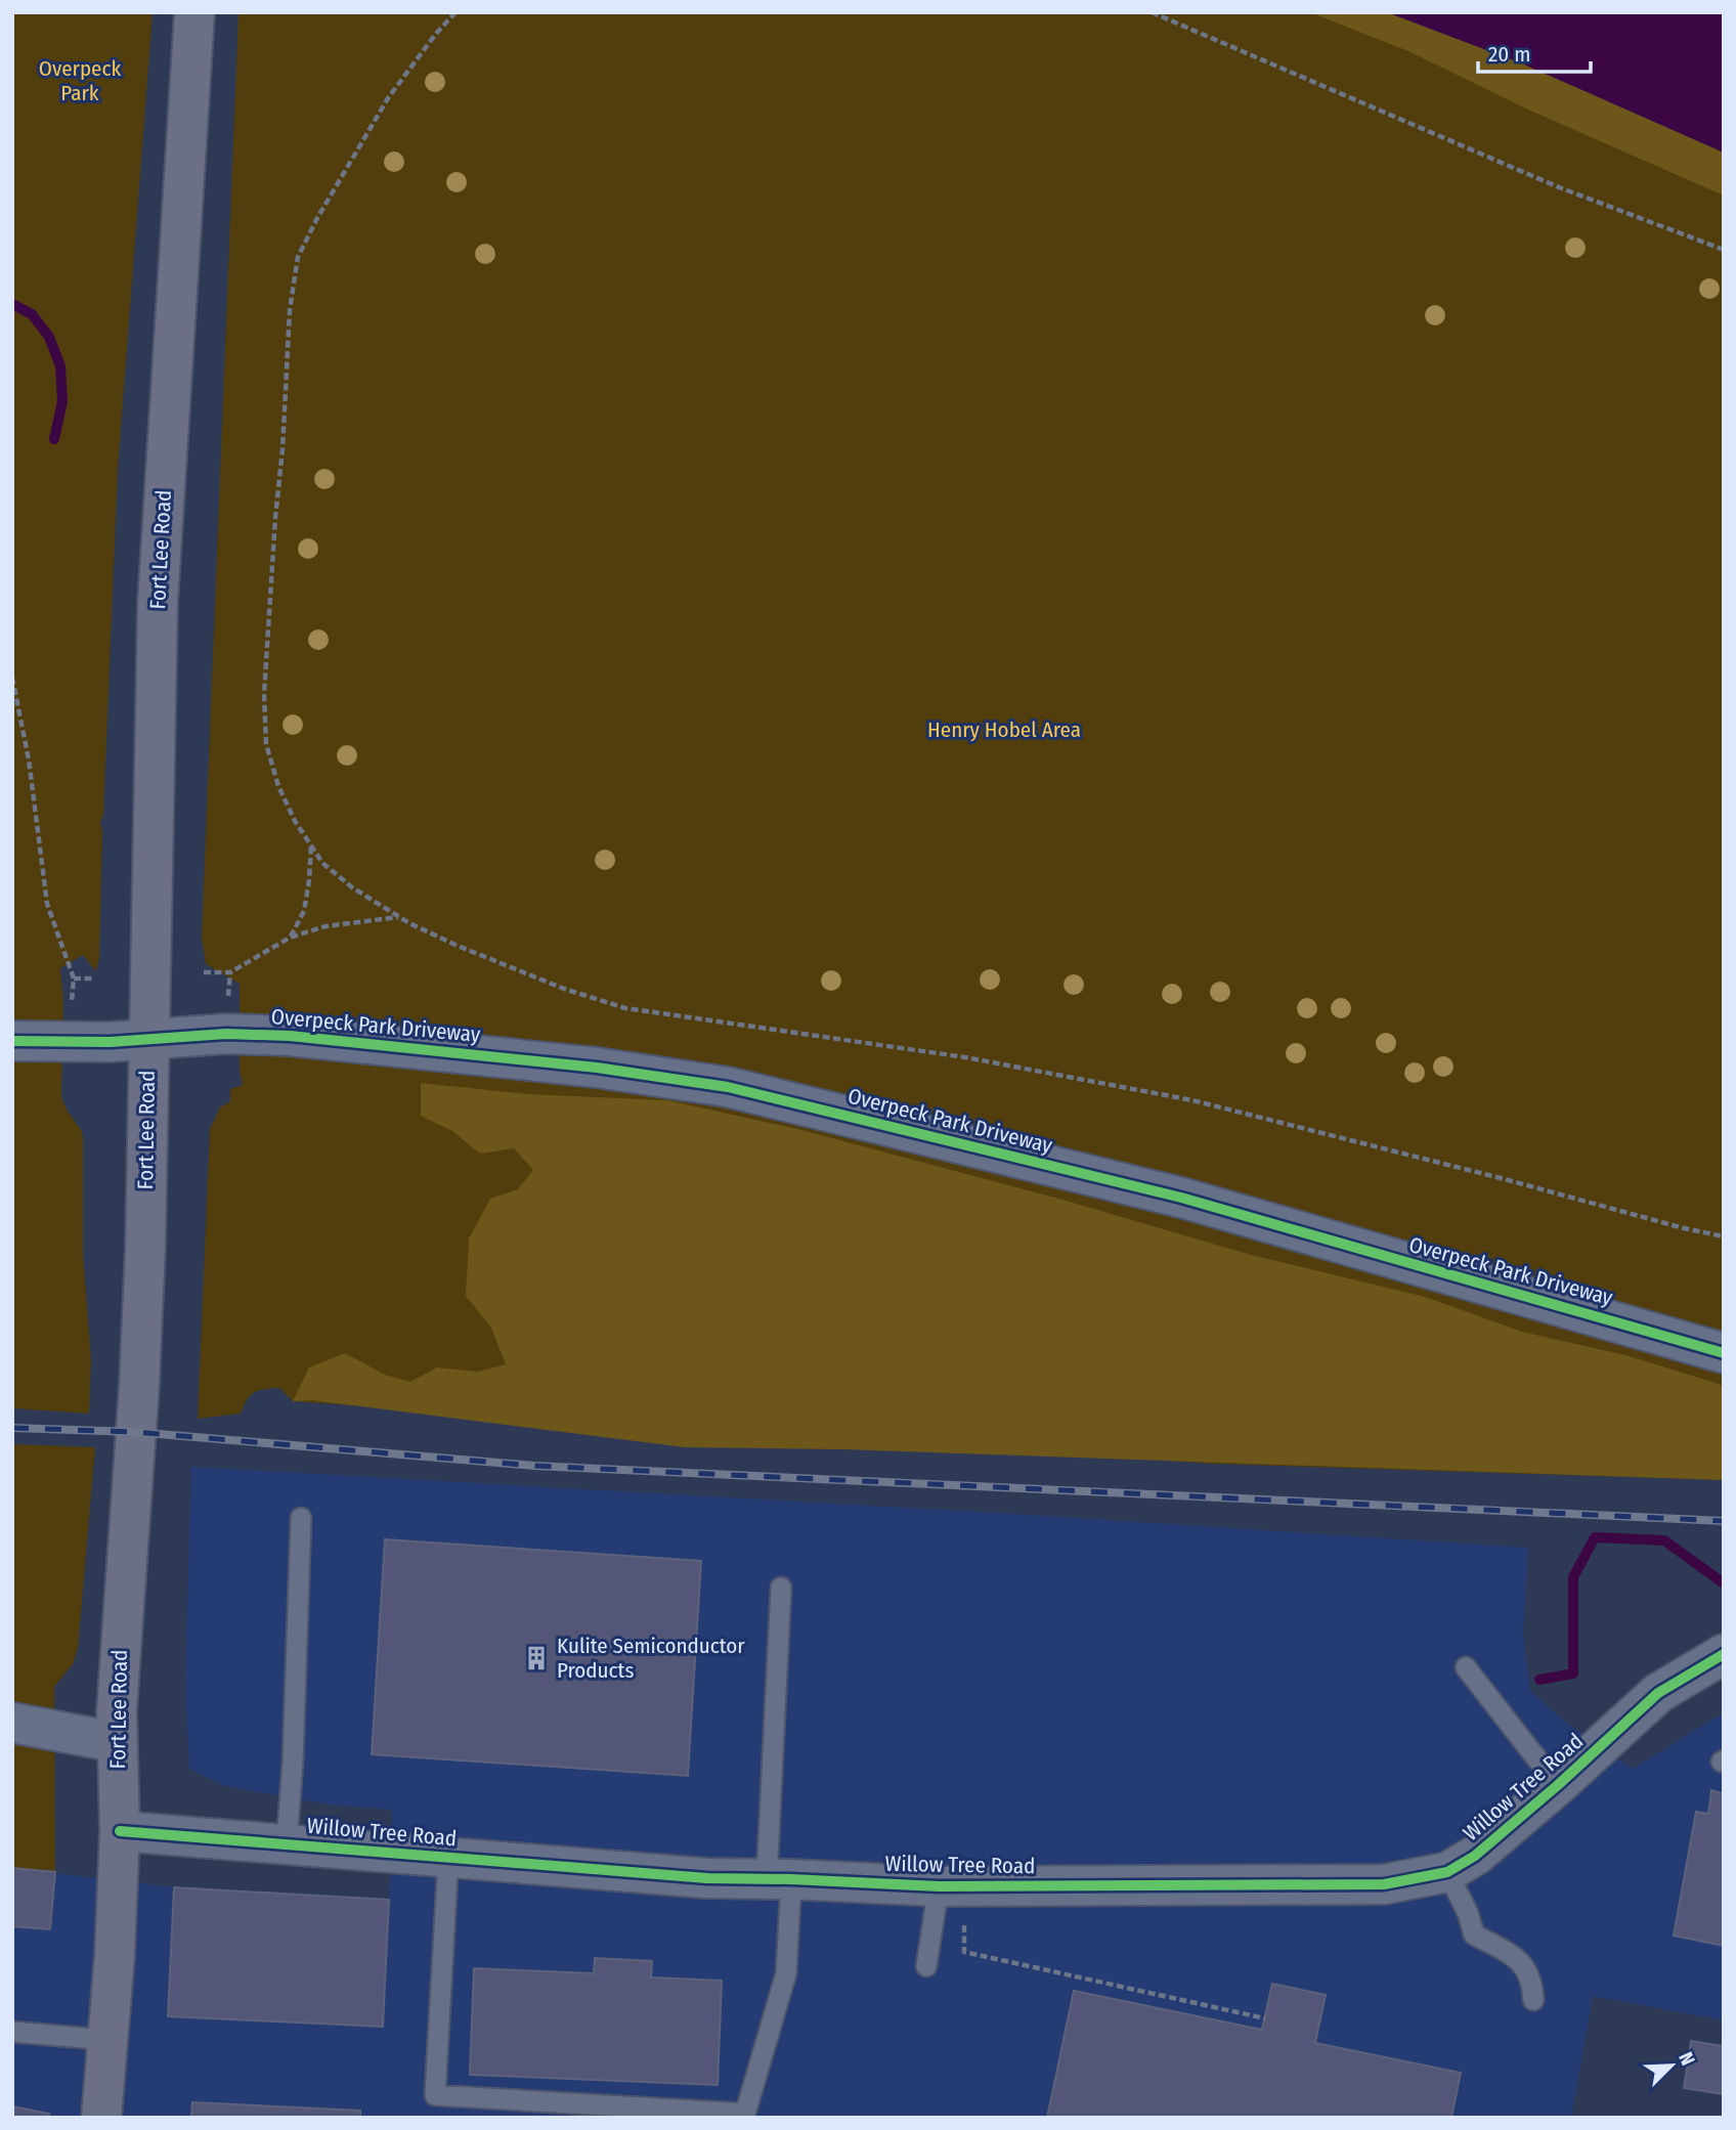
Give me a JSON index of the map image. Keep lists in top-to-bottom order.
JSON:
{
  "streets": {
    "main road": ["Fort Lee Road"],
    "street": ["Overpeck Park Driveway", "Willow Tree Road"]
  },
  "crossings": [
    ["Fort Lee Road", "Overpeck Park Driveway"],
    ["Fort Lee Road", "Willow Tree Road"]
  ],
  "parks": ["Overpeck Park", "Henry Hobel Area"],
  "places": {
    "building": ["Kulite Semiconductor Products"]
  },
  "scale_bar": "20 m",
  "north": "top right"
}
